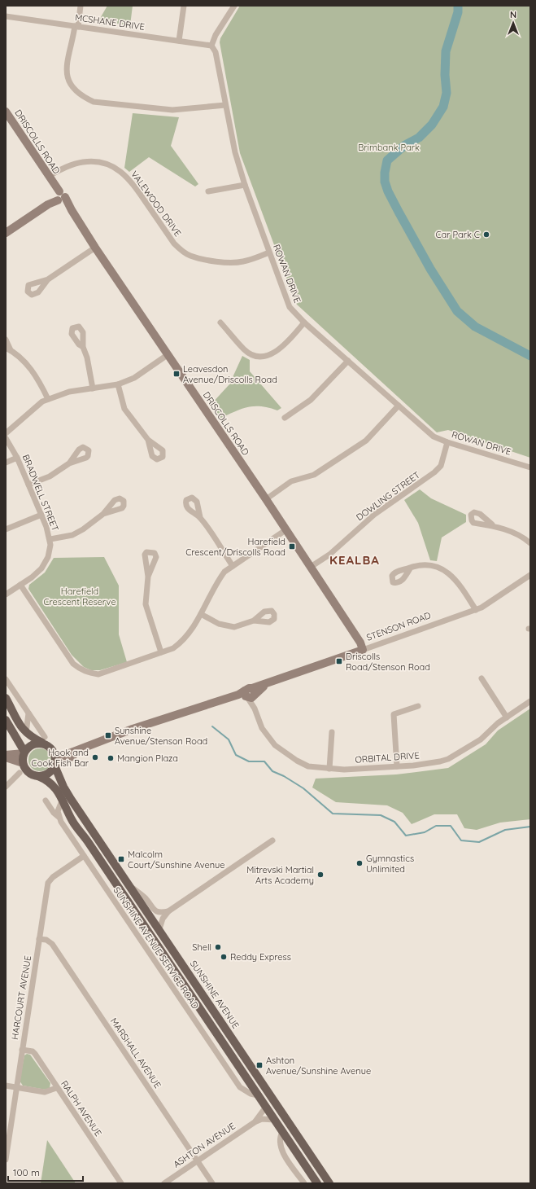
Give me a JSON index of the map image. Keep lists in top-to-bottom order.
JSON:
{
  "streets": {
    "main road": ["SUNSHINE AVENUE"],
    "street": [
      "MCSHANE DRIVE",
      "DRISCOLLS ROAD",
      "VALEWOOD DRIVE",
      "ROWAN DRIVE",
      "BRADWELL STREET",
      "DOWLING STREET",
      "STENSON ROAD",
      "ORBITAL DRIVE",
      "SUNSHINE AVENUE SERVICE ROAD",
      "HARCOURT AVENUE",
      "MARSHALL AVENUE",
      "RALPH AVENUE",
      "ASHTON AVENUE"
    ]
  },
  "crossings": [
    ["MCSHANE DRIVE", "ROWAN DRIVE"],
    ["DRISCOLLS ROAD", "VALEWOOD DRIVE"],
    ["DRISCOLLS ROAD", "DOWLING STREET"],
    ["DRISCOLLS ROAD", "STENSON ROAD"],
    ["VALEWOOD DRIVE", "ROWAN DRIVE"],
    ["ROWAN DRIVE", "DOWLING STREET"],
    ["STENSON ROAD", "ORBITAL DRIVE"],
    ["STENSON ROAD", "SUNSHINE AVENUE"],
    ["SUNSHINE AVENUE SERVICE ROAD", "HARCOURT AVENUE"],
    ["HARCOURT AVENUE", "MARSHALL AVENUE"],
    ["HARCOURT AVENUE", "RALPH AVENUE"],
    ["MARSHALL AVENUE", "ASHTON AVENUE"]
  ],
  "districts": ["KEALBA"],
  "parks": ["Brimbank Park", "Harefield Crescent Reserve"],
  "places": {
    "other": [
      "Car Park C",
      "Hook and Cook Fish Bar",
      "Mangion Plaza",
      "Gymnastics Unlimited",
      "Mitrevski Martial Arts Academy",
      "Shell",
      "Reddy Express"
    ],
    "transit": [
      "Leavesdon Avenue/Driscolls Road",
      "Harefield Crescent/Driscolls Road",
      "Driscolls Road/Stenson Road",
      "Sunshine Avenue/Stenson Road",
      "Malcolm Court/Sunshine Avenue",
      "Ashton Avenue/Sunshine Avenue"
    ]
  },
  "scale_bar": "100 m",
  "north": "top"
}
